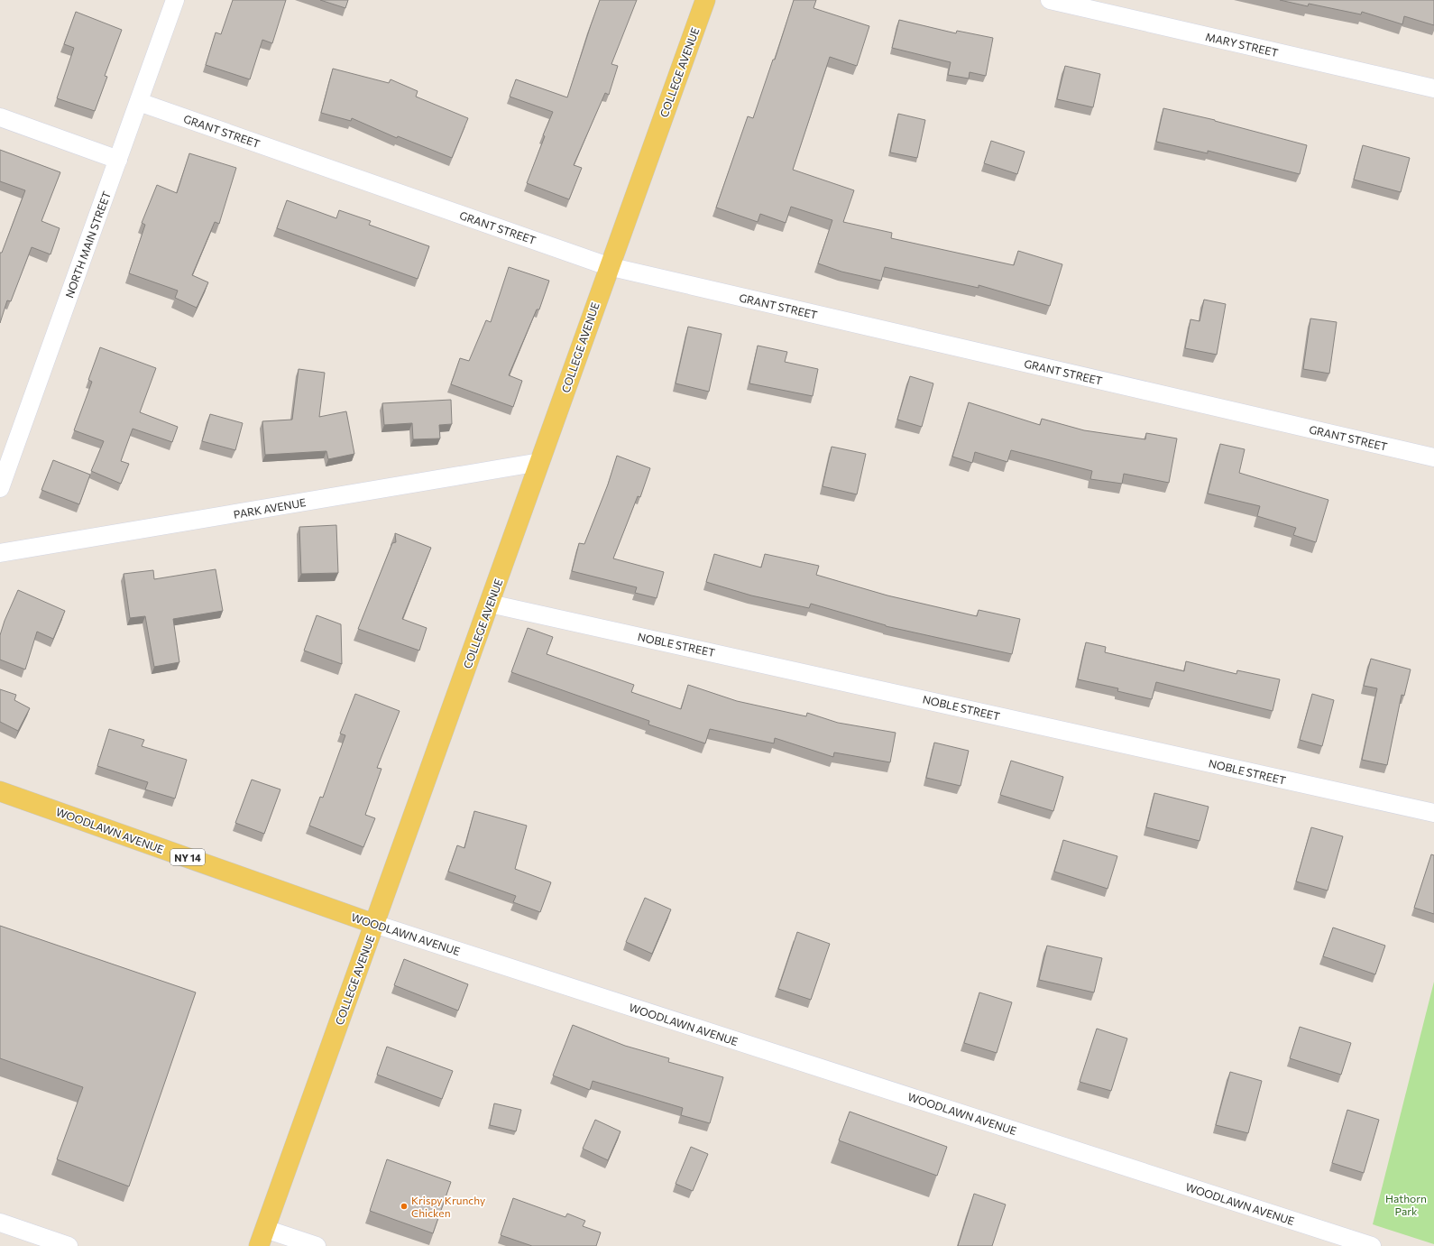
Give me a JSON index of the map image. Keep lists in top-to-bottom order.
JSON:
{
  "streets": {
    "main road": ["COLLEGE AVENUE", "WOODLAWN AVENUE", "NY 14"],
    "street": [
      "MARY STREET",
      "GRANT STREET",
      "NORTH MAIN STREET",
      "PARK AVENUE",
      "NOBLE STREET"
    ]
  },
  "crossings": [
    ["COLLEGE AVENUE", "GRANT STREET"],
    ["COLLEGE AVENUE", "PARK AVENUE"],
    ["COLLEGE AVENUE", "NOBLE STREET"],
    ["COLLEGE AVENUE", "WOODLAWN AVENUE"],
    ["GRANT STREET", "NORTH MAIN STREET"]
  ],
  "parks": ["Hathorn Park"],
  "places": ["Krispy Krunchy Chicken"]
}
